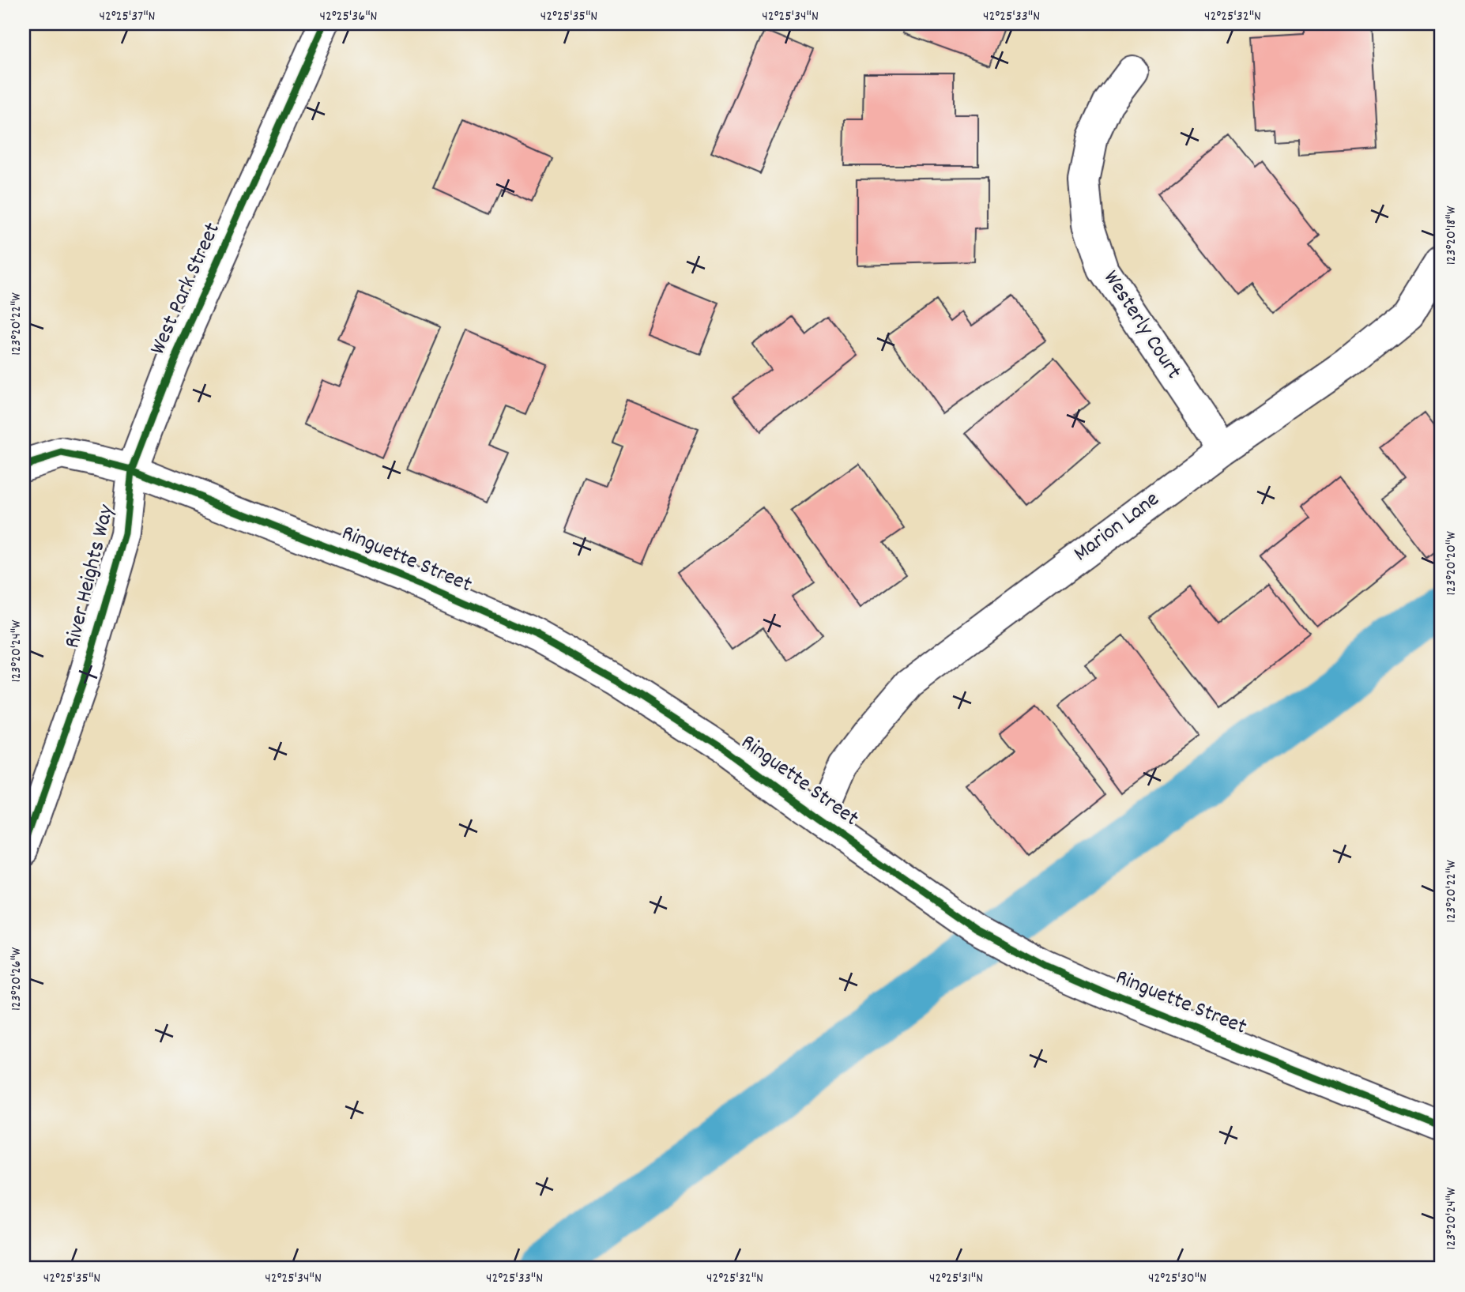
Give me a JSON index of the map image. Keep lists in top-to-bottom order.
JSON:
{
  "streets": {
    "street": [
      "West Park Street",
      "Westerly Court",
      "Marion Lane",
      "Ringuette Street",
      "River Heights Way"
    ]
  },
  "crossings": [
    ["West Park Street", "Ringuette Street"],
    ["West Park Street", "River Heights Way"],
    ["Westerly Court", "Marion Lane"],
    ["Marion Lane", "Ringuette Street"],
    ["Ringuette Street", "River Heights Way"]
  ],
  "coordinates": [
    "42°25'37\"N",
    "42°25'36\"N",
    "42°25'35\"N",
    "42°25'34\"N",
    "42°25'33\"N",
    "42°25'32\"N",
    "123°20'18\"W",
    "123°20'22\"W",
    "123°20'20\"W",
    "123°20'24\"W",
    "123°20'26\"W",
    "42°25'31\"N",
    "42°25'30\"N"
  ]
}
